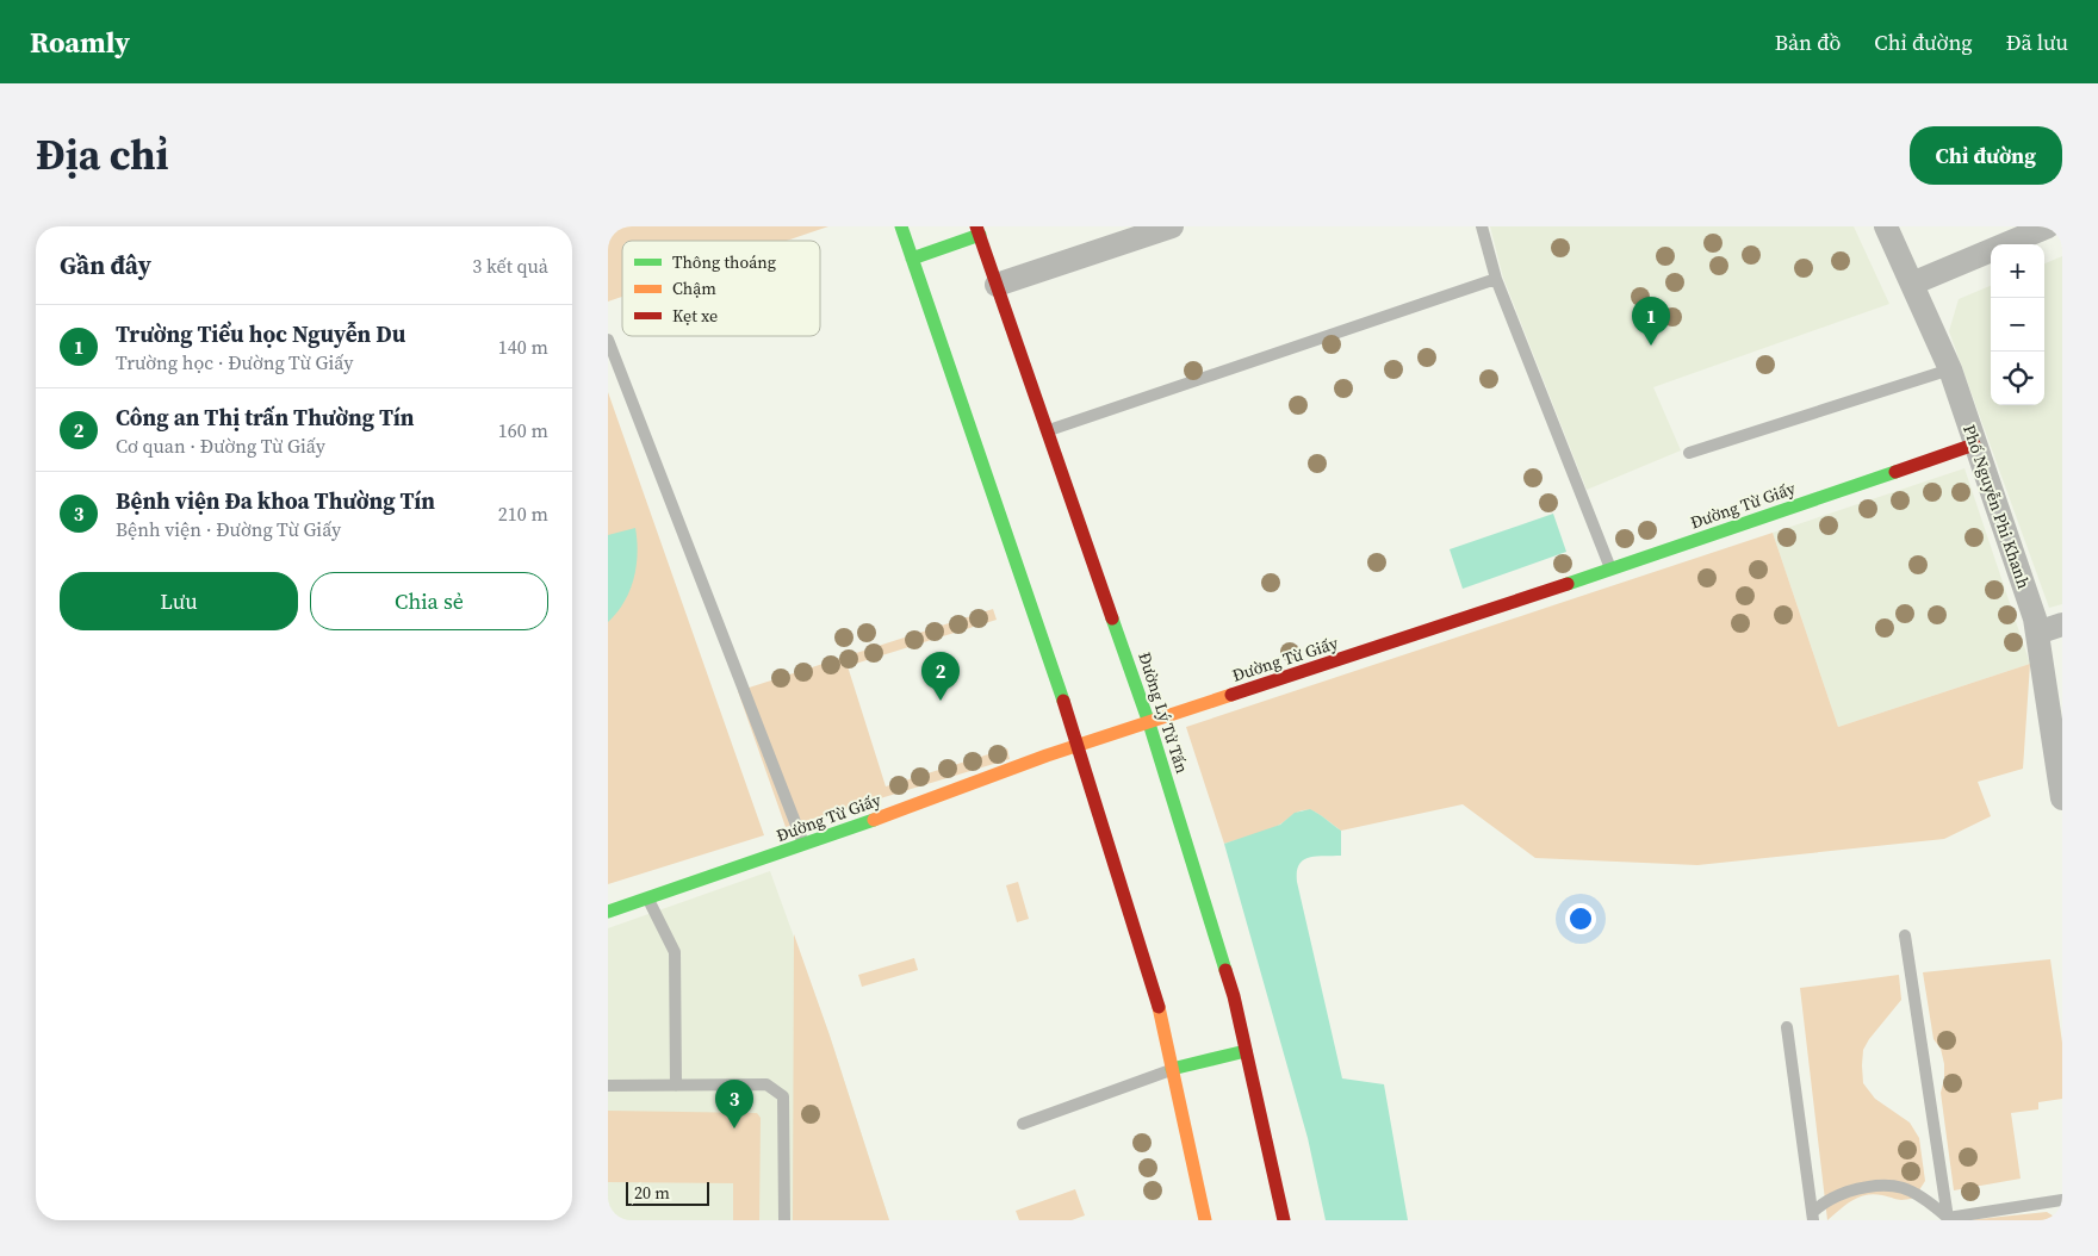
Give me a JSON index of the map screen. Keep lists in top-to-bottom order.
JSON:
{
  "streets": {
    "street": ["Đường Từ Giấy", "Phố Nguyễn Phi Khanh", "Đường Lý Tử Tấn"]
  },
  "crossings": [
    ["Đường Từ Giấy", "Phố Nguyễn Phi Khanh"],
    ["Đường Từ Giấy", "Đường Lý Tử Tấn"]
  ],
  "legend": ["Thông thoáng", "Chậm", "Kẹt xe"],
  "scale_bar": "20 m",
  "page": {
    "header": "Roamly",
    "nav": ["Bản đồ", "Chỉ đường", "Đã lưu"],
    "title": "Địa chỉ",
    "buttons": [
      "Chỉ đường",
      ["Lưu", "Chia sẻ"]
    ],
    "heading": ["Gần đây", "3 kết quả"],
    "map_buttons": ["+", "−"],
    "pins": ["1", "2", "3"],
    "list": [
      {
        "mark": "1",
        "name": "Trường Tiểu học Nguyễn Du",
        "note": "Trường học · Đường Từ Giấy",
        "value": "140 m"
      },
      {
        "mark": "2",
        "name": "Công an Thị trấn Thường Tín",
        "note": "Cơ quan · Đường Từ Giấy",
        "value": "160 m"
      },
      {
        "mark": "3",
        "name": "Bệnh viện Đa khoa Thường Tín",
        "note": "Bệnh viện · Đường Từ Giấy",
        "value": "210 m"
      }
    ],
    "scale": "20 m"
  }
}
